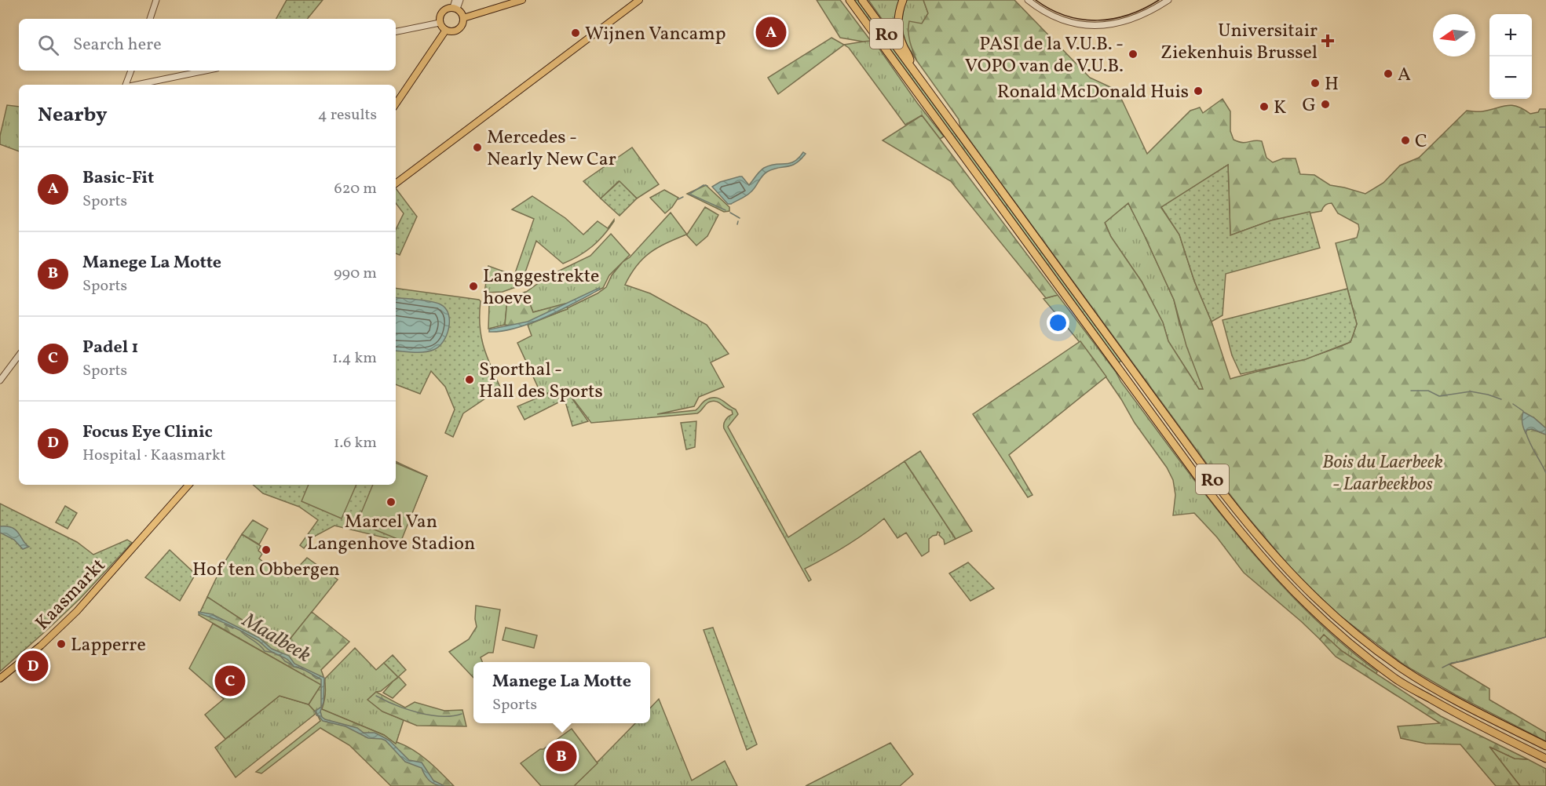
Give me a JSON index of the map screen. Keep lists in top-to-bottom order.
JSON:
{
  "streets": {
    "highway": ["R0"],
    "main road": ["Kaasmarkt"]
  },
  "water": ["Maalbeek"],
  "parks": ["Bois du Laerbeek - Laarbeekbos"],
  "places": {
    "other": [
      "Wijnen Vancamp",
      "PASI de la V.U.B. - VOPO van de V.U.B.",
      "A",
      "H",
      "Ronald McDonald Huis",
      "G",
      "K",
      "C",
      "Mercedes - Nearly New Car",
      "Langgestrekte hoeve",
      "Sporthal - Hall des Sports",
      "Marcel Van Langenhove Stadion",
      "Hof ten Obbergen",
      "Lapperre"
    ],
    "health": ["Universitair Ziekenhuis Brussel"]
  },
  "north": "left",
  "page": {
    "map_buttons": ["+", "−"],
    "pins": [
      "A",
      "D",
      "C",
      "B"
    ],
    "search": "Search here",
    "heading": ["Nearby", "4 results"],
    "list": [
      {
        "mark": "A",
        "name": "Basic-Fit",
        "note": "Sports",
        "value": "620 m"
      },
      {
        "mark": "B",
        "name": "Manege La Motte",
        "note": "Sports",
        "value": "990 m"
      },
      {
        "mark": "C",
        "name": "Padel 1",
        "note": "Sports",
        "value": "1.4 km"
      },
      {
        "mark": "D",
        "name": "Focus Eye Clinic",
        "note": "Hospital · Kaasmarkt",
        "value": "1.6 km"
      }
    ],
    "popup": ["Manege La Motte", "Sports"]
  }
}
